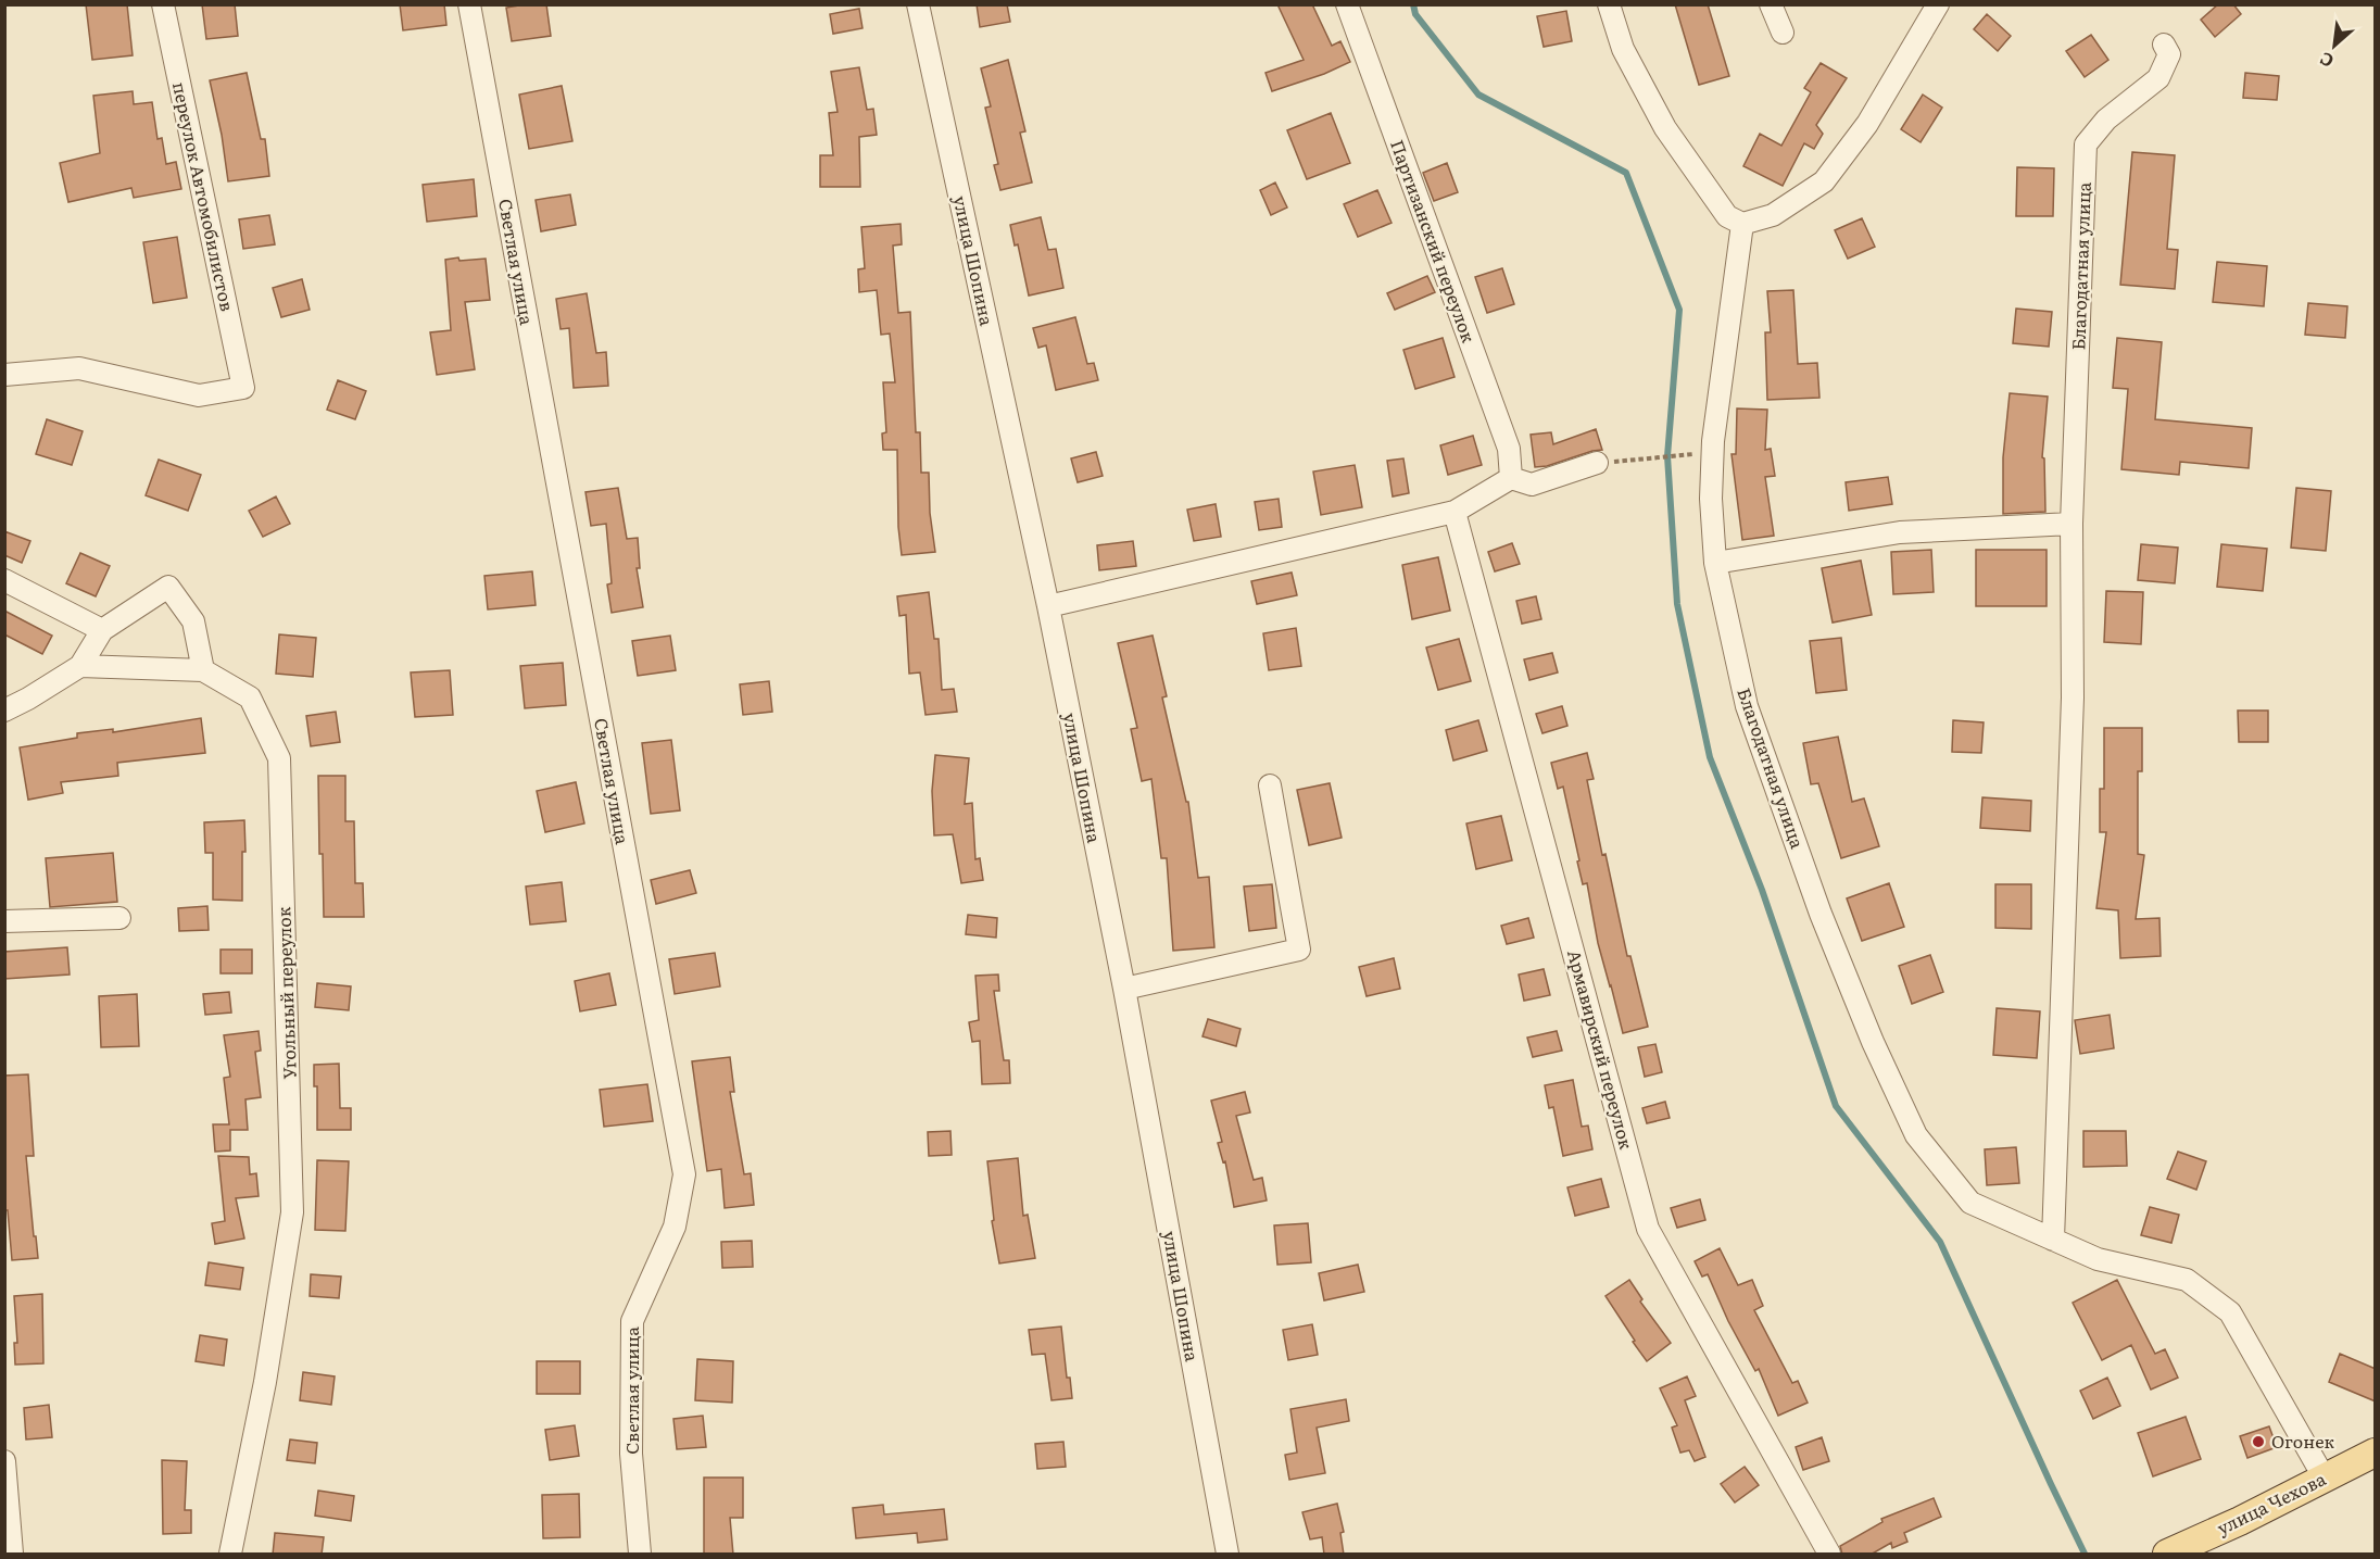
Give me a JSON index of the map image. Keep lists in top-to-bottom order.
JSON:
{
  "streets": {
    "main road": ["улица Чехова"],
    "street": [
      "переулок Автомобилистов",
      "Партизанский переулок",
      "улица Шопина",
      "Светлая улица",
      "Благодатная улица",
      "Угольный переулок",
      "Армавирский переулок"
    ]
  },
  "crossings": [
    ["Благодатная улица", "улица Чехова"]
  ],
  "places": ["Огонек"],
  "north": "bottom left"
}
